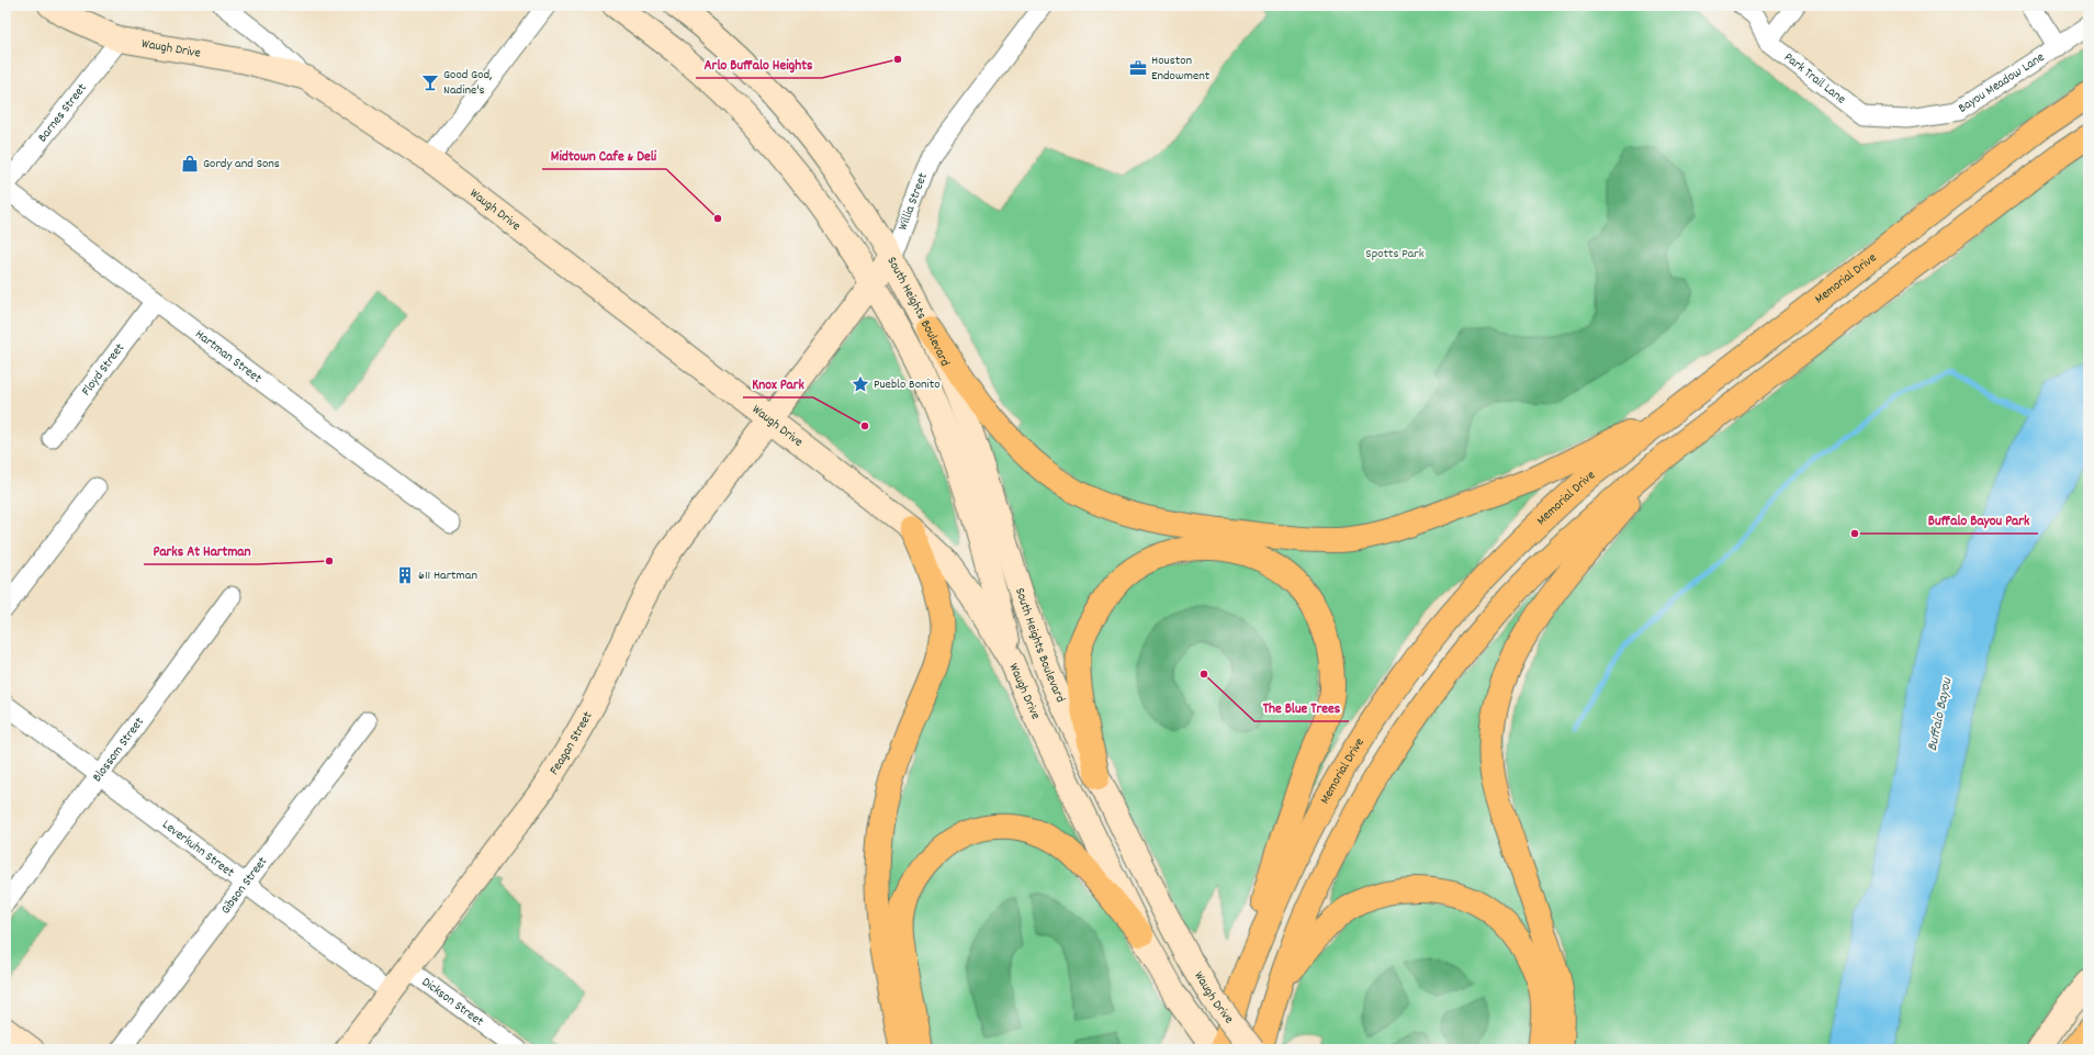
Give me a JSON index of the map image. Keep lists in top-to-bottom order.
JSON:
{
  "streets": {
    "main road": [
      "Waugh Drive",
      "Willia Street",
      "Memorial Drive",
      "South Heights Boulevard",
      "Feagan Street"
    ],
    "street": [
      "Park Trail Lane",
      "Bayou Meadow Lane",
      "Barnes Street",
      "Hartman Street",
      "Floyd Street",
      "Blossom Street",
      "Leverkuhn Street",
      "Gibson Street",
      "Dickson Street"
    ]
  },
  "crossings": [
    ["Waugh Drive", "Barnes Street"],
    ["Waugh Drive", "Willia Street"],
    ["Waugh Drive", "South Heights Boulevard"],
    ["Waugh Drive", "Feagan Street"],
    ["Park Trail Lane", "Bayou Meadow Lane"],
    ["Barnes Street", "Hartman Street"],
    ["Willia Street", "South Heights Boulevard"],
    ["Willia Street", "Feagan Street"],
    ["Hartman Street", "Floyd Street"],
    ["Feagan Street", "Leverkuhn Street"],
    ["Feagan Street", "Dickson Street"],
    ["Blossom Street", "Leverkuhn Street"],
    ["Leverkuhn Street", "Gibson Street"]
  ],
  "water": ["Buffalo Bayou"],
  "parks": ["Spotts Park"],
  "places": {
    "other": [
      "Arlo Buffalo Heights",
      "Midtown Cafe & Deli",
      "Knox Park",
      "Buffalo Bayou Park",
      "Parks At Hartman",
      "The Blue Trees"
    ],
    "office": ["Houston Endowment"],
    "bar": ["Good God, Nadine's"],
    "shop": ["Gordy and Sons"],
    "place": ["Pueblo Bonito"],
    "building": ["611 Hartman"]
  }
}
